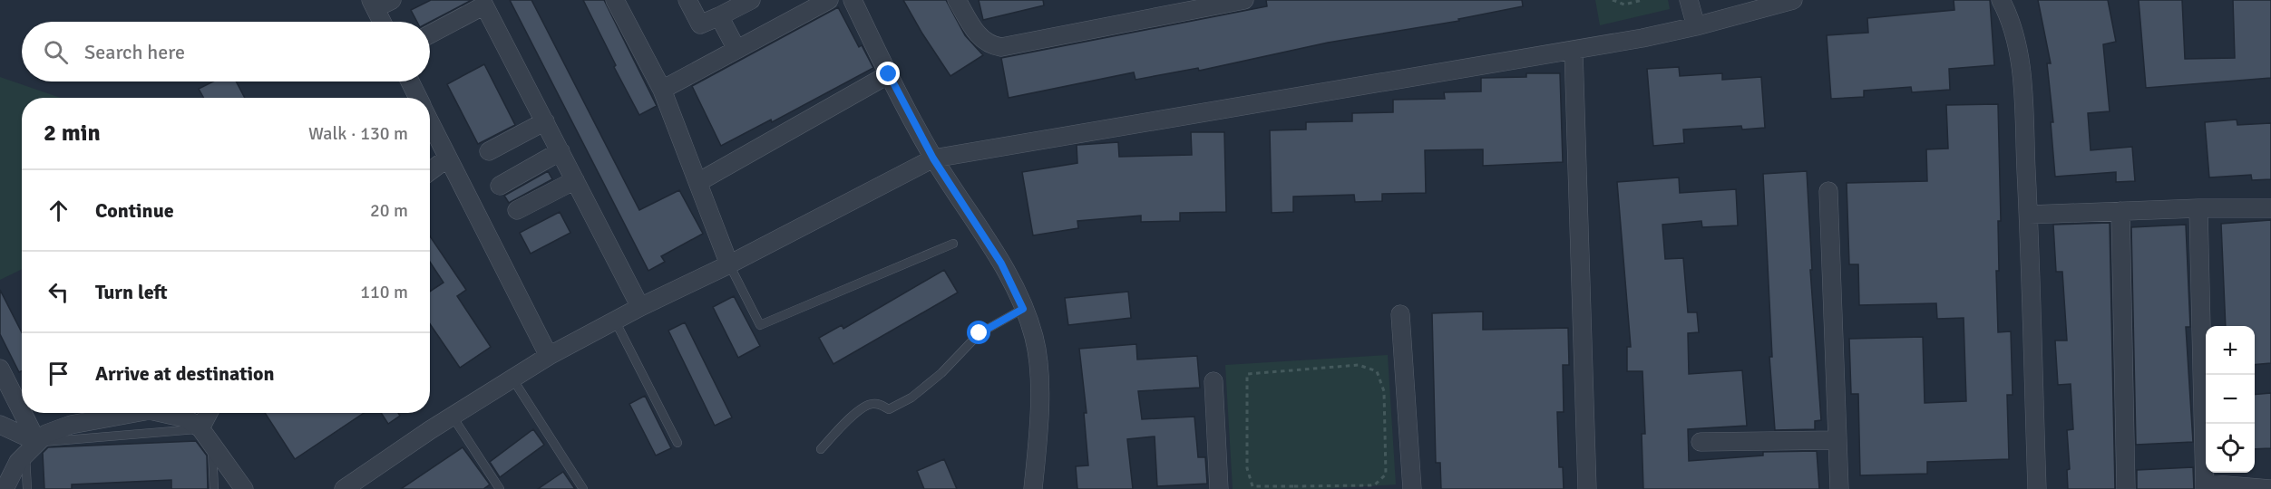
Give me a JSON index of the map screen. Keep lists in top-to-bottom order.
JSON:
{
  "page": {
    "search": "Search here",
    "heading": ["2 min", "Walk · 130 m"],
    "list": [
      ["Continue", "20 m"],
      ["Turn left", "110 m"],
      "Arrive at destination"
    ],
    "map_buttons": ["+", "−"]
  }
}
